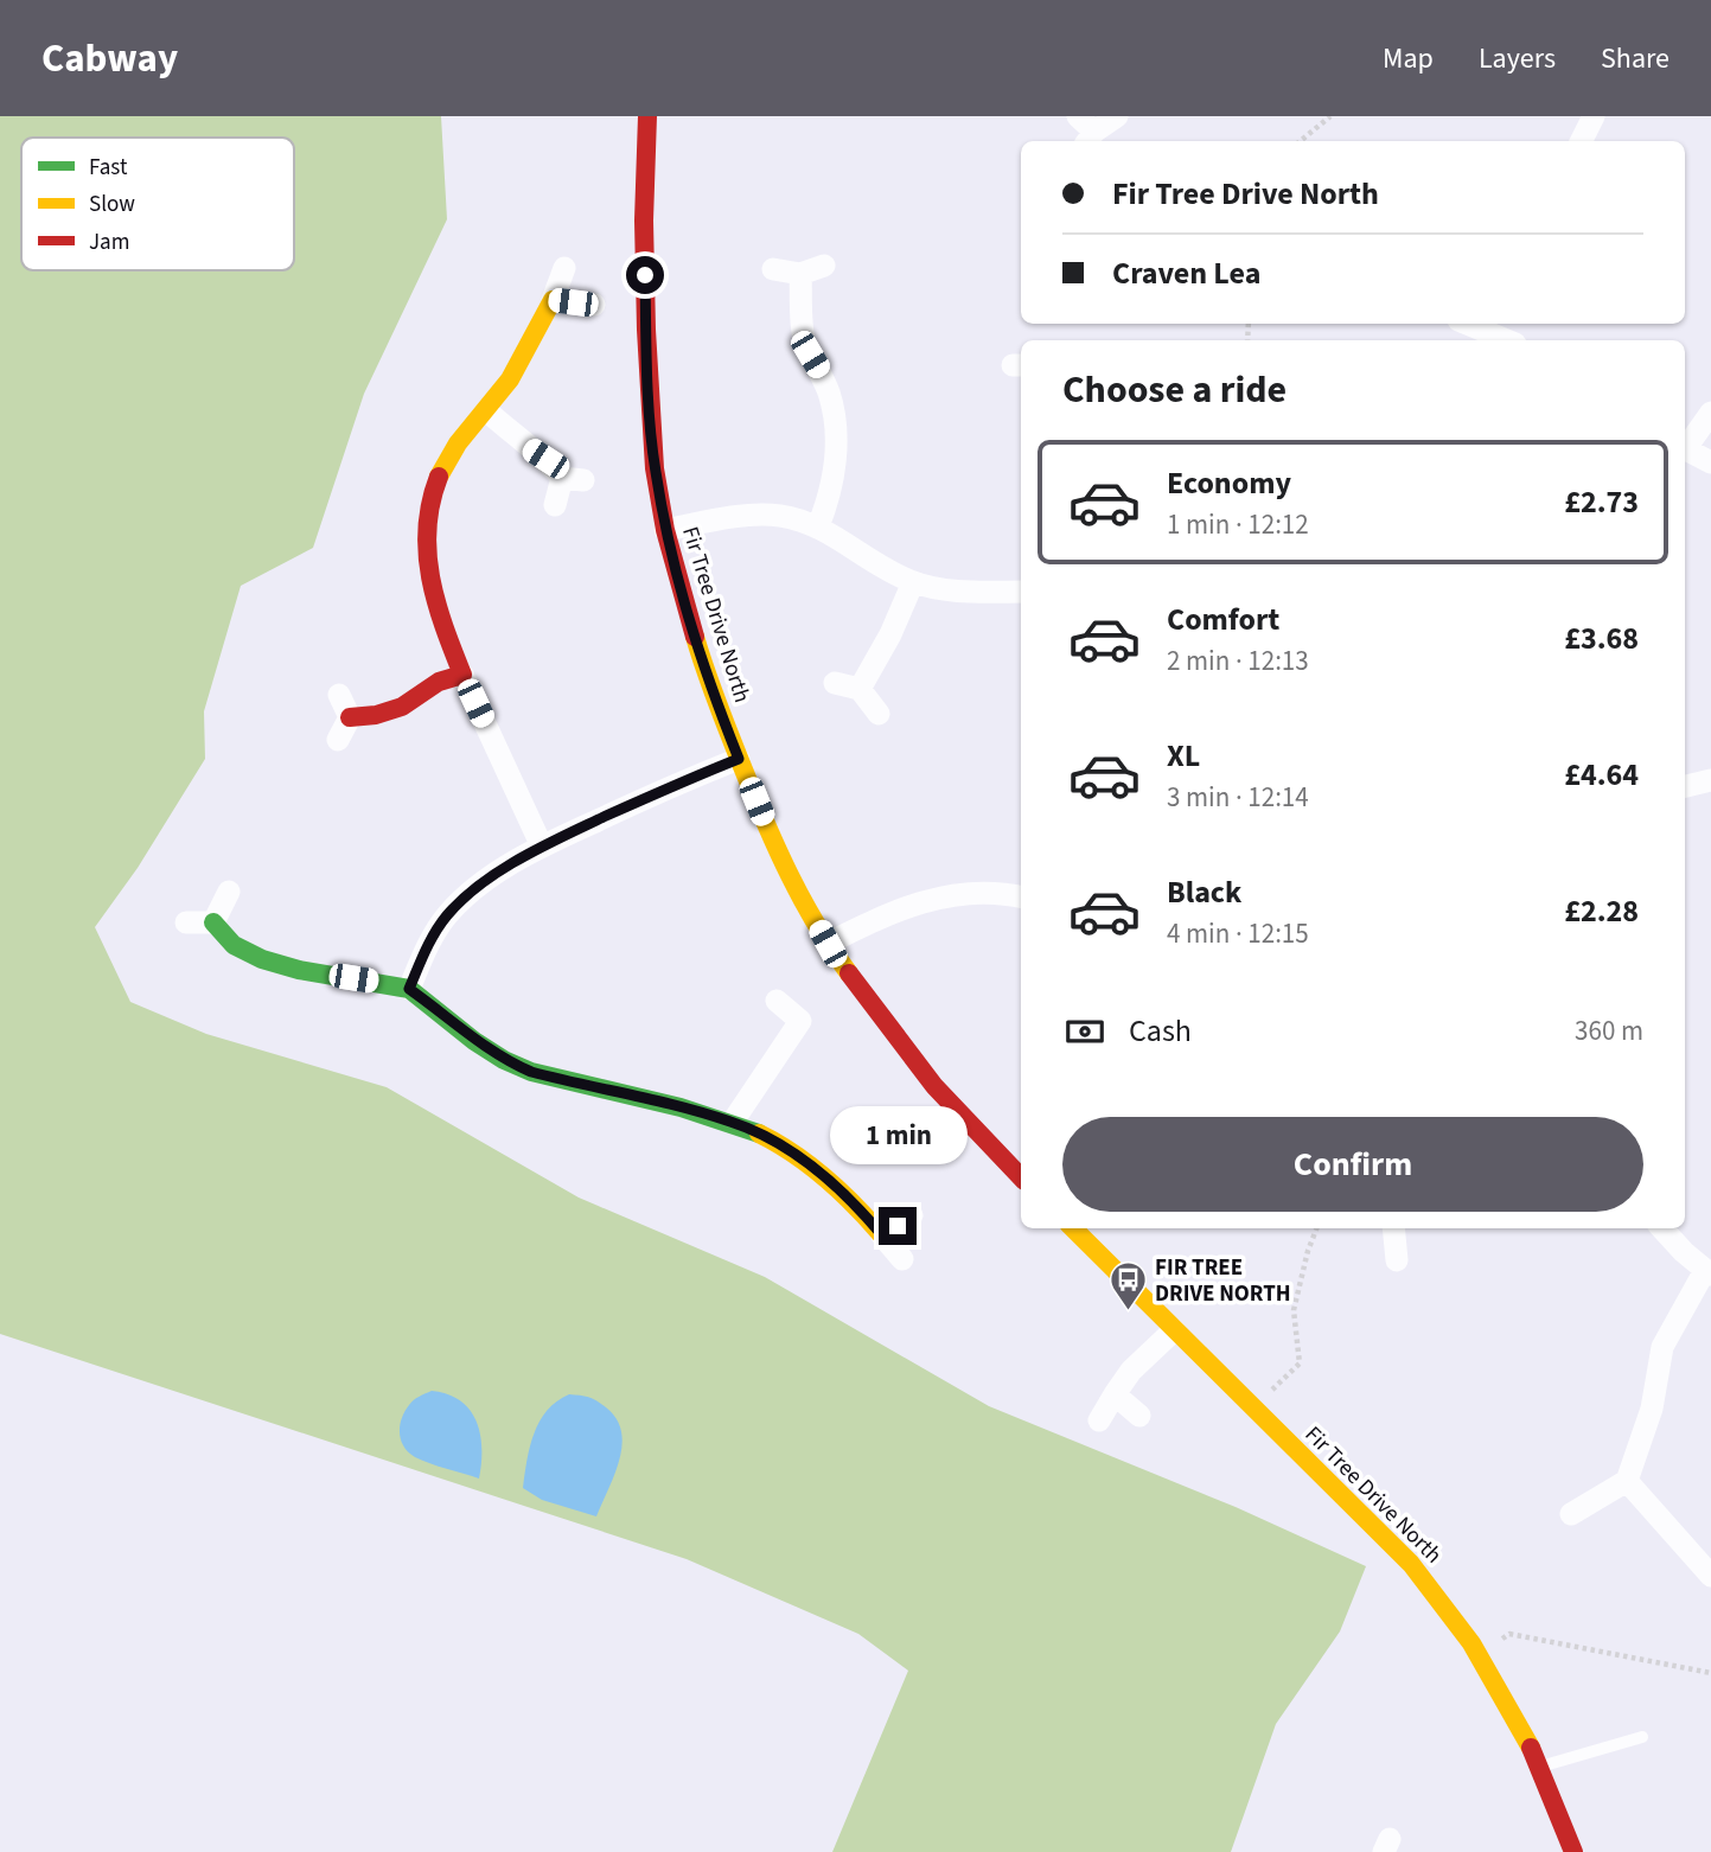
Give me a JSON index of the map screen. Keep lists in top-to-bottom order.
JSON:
{
  "streets": {
    "street": ["Fir Tree Drive North"]
  },
  "places": {
    "bus stop": ["FIR TREE DRIVE NORTH"]
  },
  "legend": ["Fast", "Slow", "Jam"],
  "page": {
    "header": "Cabway",
    "nav": ["Map", "Layers", "Share"],
    "banner": ["Fir Tree Drive North", "Craven Lea"],
    "heading": "Choose a ride",
    "list": [
      {
        "name": "Economy",
        "note": "1 min · 12:12",
        "value": "£2.73"
      },
      {
        "name": "Comfort",
        "note": "2 min · 12:13",
        "value": "£3.68"
      },
      {
        "name": "XL",
        "note": "3 min · 12:14",
        "value": "£4.64"
      },
      {
        "name": "Black",
        "note": "4 min · 12:15",
        "value": "£2.28"
      }
    ],
    "pay": ["Cash", "360 m"],
    "buttons": "Confirm",
    "bubble": "1 min"
  }
}
